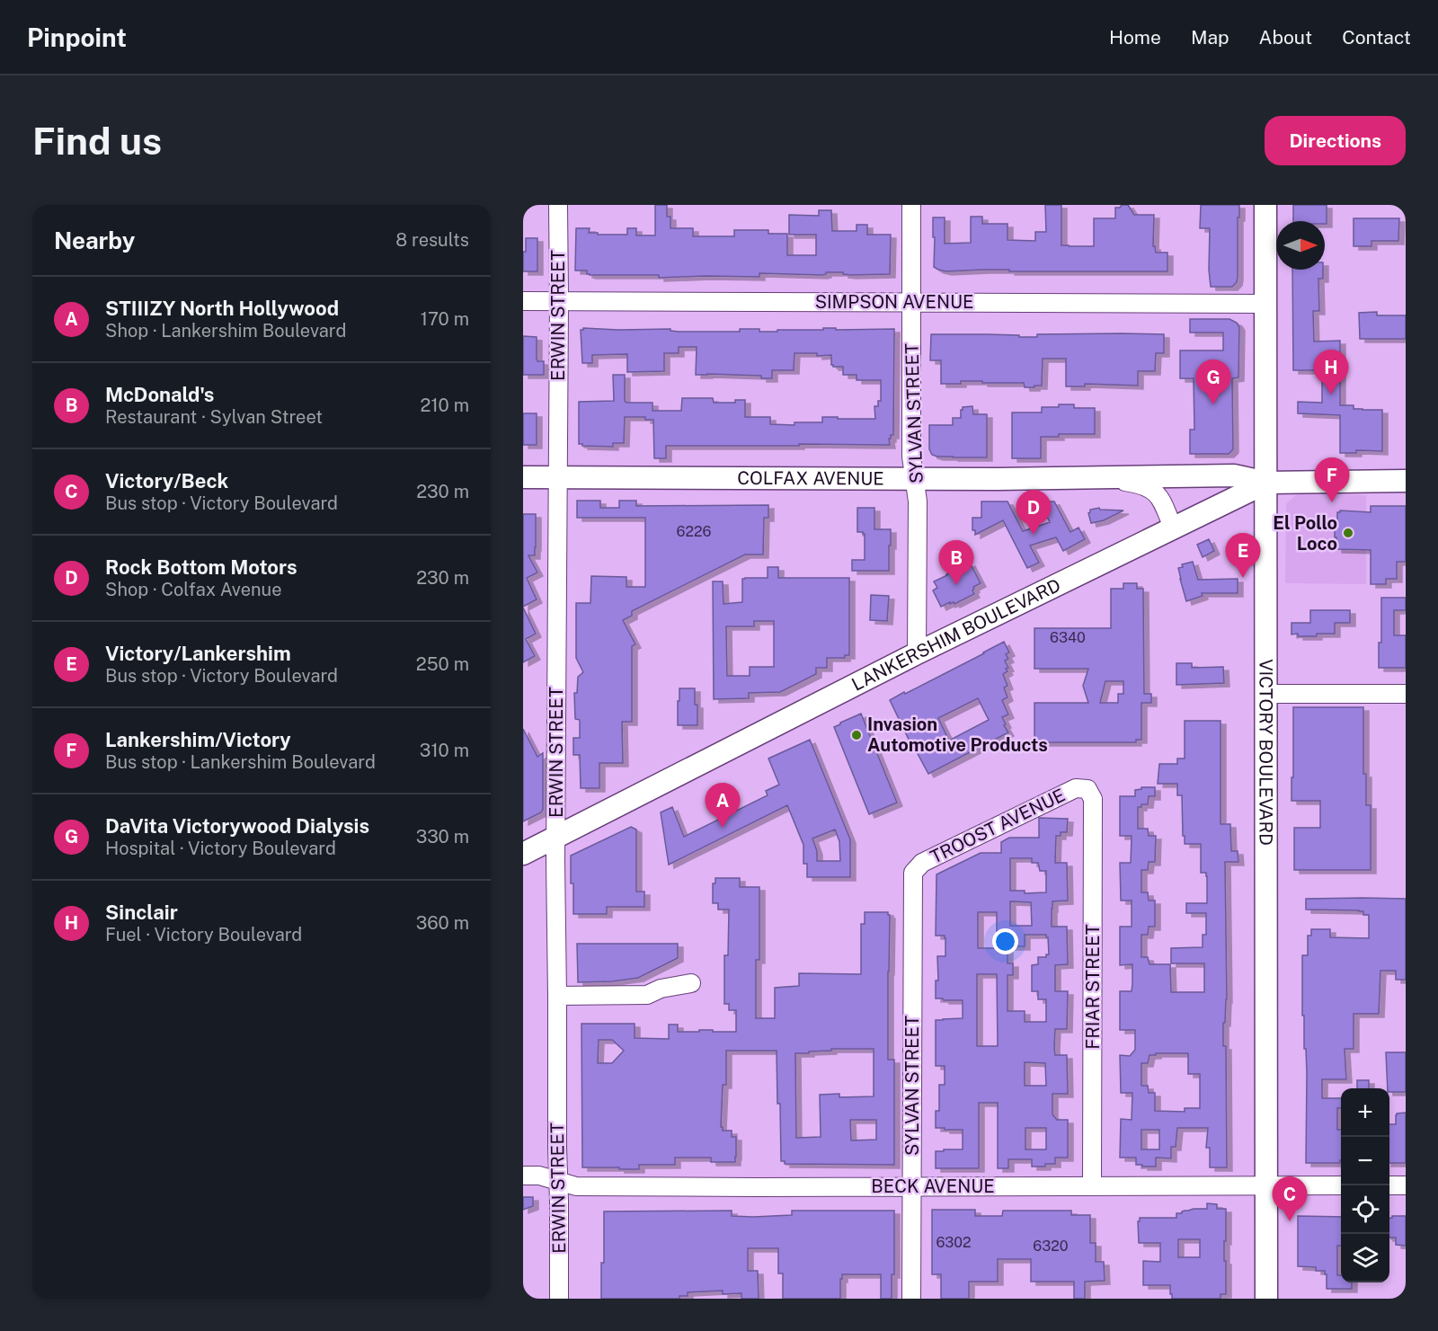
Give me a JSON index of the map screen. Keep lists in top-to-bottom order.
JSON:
{
  "streets": {
    "main road": ["COLFAX AVENUE", "LANKERSHIM BOULEVARD", "VICTORY BOULEVARD"],
    "street": [
      "SIMPSON AVENUE",
      "ERWIN STREET",
      "SYLVAN STREET",
      "TROOST AVENUE",
      "FRIAR STREET",
      "BECK AVENUE"
    ]
  },
  "crossings": [
    ["SIMPSON AVENUE", "ERWIN STREET"],
    ["SIMPSON AVENUE", "SYLVAN STREET"],
    ["SIMPSON AVENUE", "VICTORY BOULEVARD"],
    ["ERWIN STREET", "COLFAX AVENUE"],
    ["ERWIN STREET", "LANKERSHIM BOULEVARD"],
    ["ERWIN STREET", "BECK AVENUE"],
    ["SYLVAN STREET", "COLFAX AVENUE"],
    ["SYLVAN STREET", "LANKERSHIM BOULEVARD"],
    ["SYLVAN STREET", "TROOST AVENUE"],
    ["SYLVAN STREET", "BECK AVENUE"],
    ["COLFAX AVENUE", "LANKERSHIM BOULEVARD"],
    ["COLFAX AVENUE", "VICTORY BOULEVARD"],
    ["LANKERSHIM BOULEVARD", "VICTORY BOULEVARD"],
    ["VICTORY BOULEVARD", "BECK AVENUE"],
    ["TROOST AVENUE", "FRIAR STREET"],
    ["FRIAR STREET", "BECK AVENUE"]
  ],
  "places": ["El Pollo Loco", "Invasion Automotive Products"],
  "house_numbers": [
    "6226",
    "6340",
    "6302",
    "6320"
  ],
  "north": "right",
  "page": {
    "header": "Pinpoint",
    "nav": [
      "Home",
      "Map",
      "About",
      "Contact"
    ],
    "buttons": "Directions",
    "title": "Find us",
    "heading": ["Nearby", "8 results"],
    "list": [
      {
        "mark": "A",
        "name": "STIIIZY North Hollywood",
        "note": "Shop · Lankershim Boulevard",
        "value": "170 m"
      },
      {
        "mark": "B",
        "name": "McDonald's",
        "note": "Restaurant · Sylvan Street",
        "value": "210 m"
      },
      {
        "mark": "C",
        "name": "Victory/Beck",
        "note": "Bus stop · Victory Boulevard",
        "value": "230 m"
      },
      {
        "mark": "D",
        "name": "Rock Bottom Motors",
        "note": "Shop · Colfax Avenue",
        "value": "230 m"
      },
      {
        "mark": "E",
        "name": "Victory/Lankershim",
        "note": "Bus stop · Victory Boulevard",
        "value": "250 m"
      },
      {
        "mark": "F",
        "name": "Lankershim/Victory",
        "note": "Bus stop · Lankershim Boulevard",
        "value": "310 m"
      },
      {
        "mark": "G",
        "name": "DaVita Victorywood Dialysis",
        "note": "Hospital · Victory Boulevard",
        "value": "330 m"
      },
      {
        "mark": "H",
        "name": "Sinclair",
        "note": "Fuel · Victory Boulevard",
        "value": "360 m"
      }
    ],
    "pins": [
      "H",
      "G",
      "F",
      "D",
      "E",
      "B",
      "A",
      "C"
    ],
    "map_buttons": ["+", "−"]
  }
}
